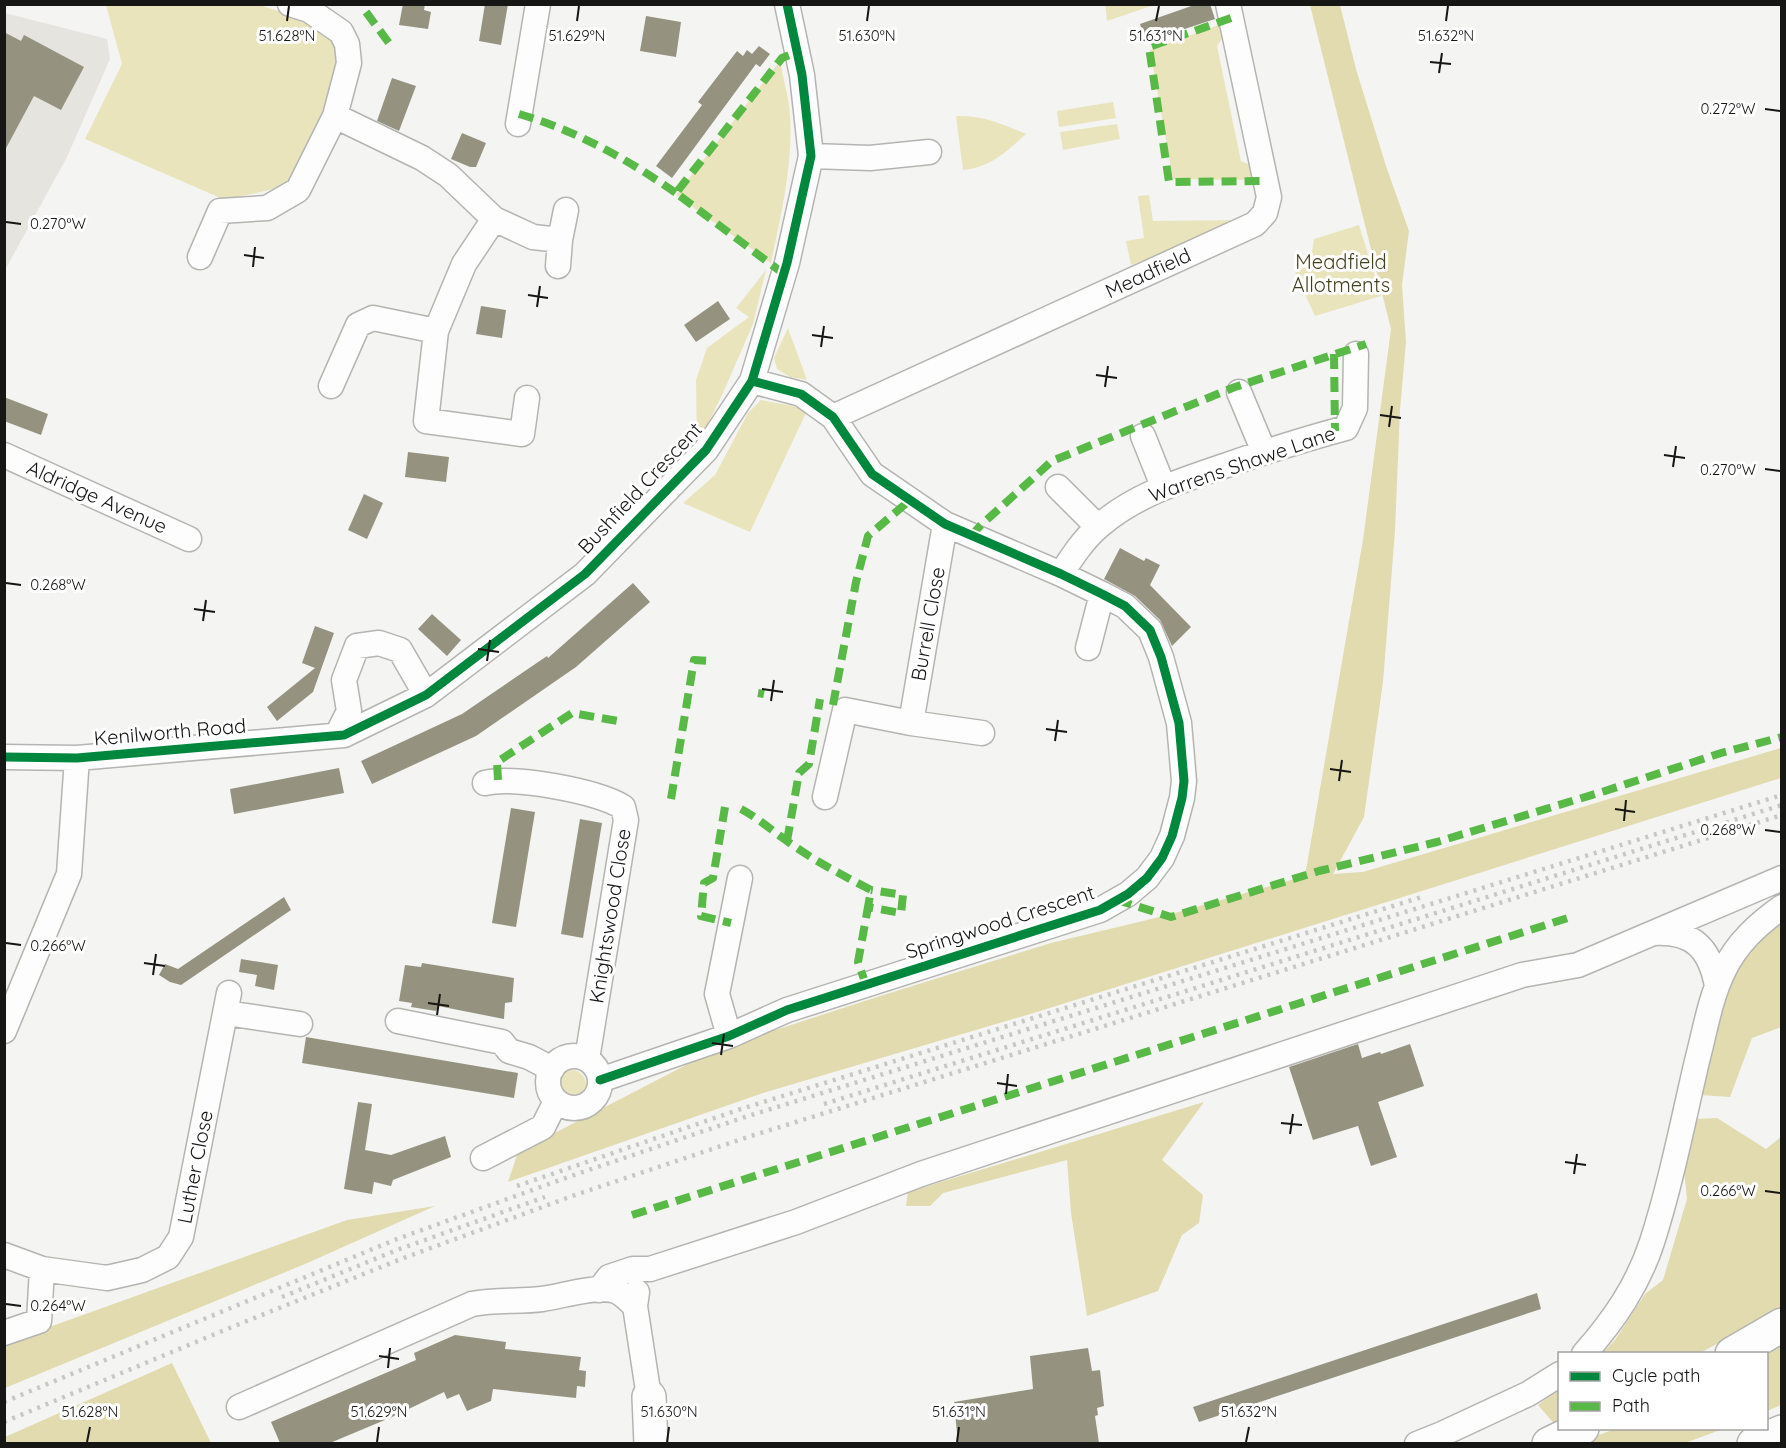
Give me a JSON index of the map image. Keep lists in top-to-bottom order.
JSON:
{
  "streets": {
    "street": [
      "Meadfield",
      "Warrens Shawe Lane",
      "Bushfield Crescent",
      "Aldridge Avenue",
      "Burrell Close",
      "Kenilworth Road",
      "Knightswood Close",
      "Springwood Crescent",
      "Luther Close"
    ]
  },
  "crossings": [
    ["Meadfield", "Springwood Crescent"],
    ["Warrens Shawe Lane", "Springwood Crescent"],
    ["Bushfield Crescent", "Kenilworth Road"],
    ["Bushfield Crescent", "Springwood Crescent"],
    ["Burrell Close", "Springwood Crescent"],
    ["Knightswood Close", "Springwood Crescent"]
  ],
  "parks": ["Meadfield Allotments"],
  "legend": ["Cycle path", "Path"],
  "coordinates": [
    "51.628°N",
    "51.629°N",
    "51.630°N",
    "51.631°N",
    "51.632°N",
    "0.272°W",
    "0.270°W",
    "0.268°W",
    "0.266°W",
    "0.264°W"
  ]
}
